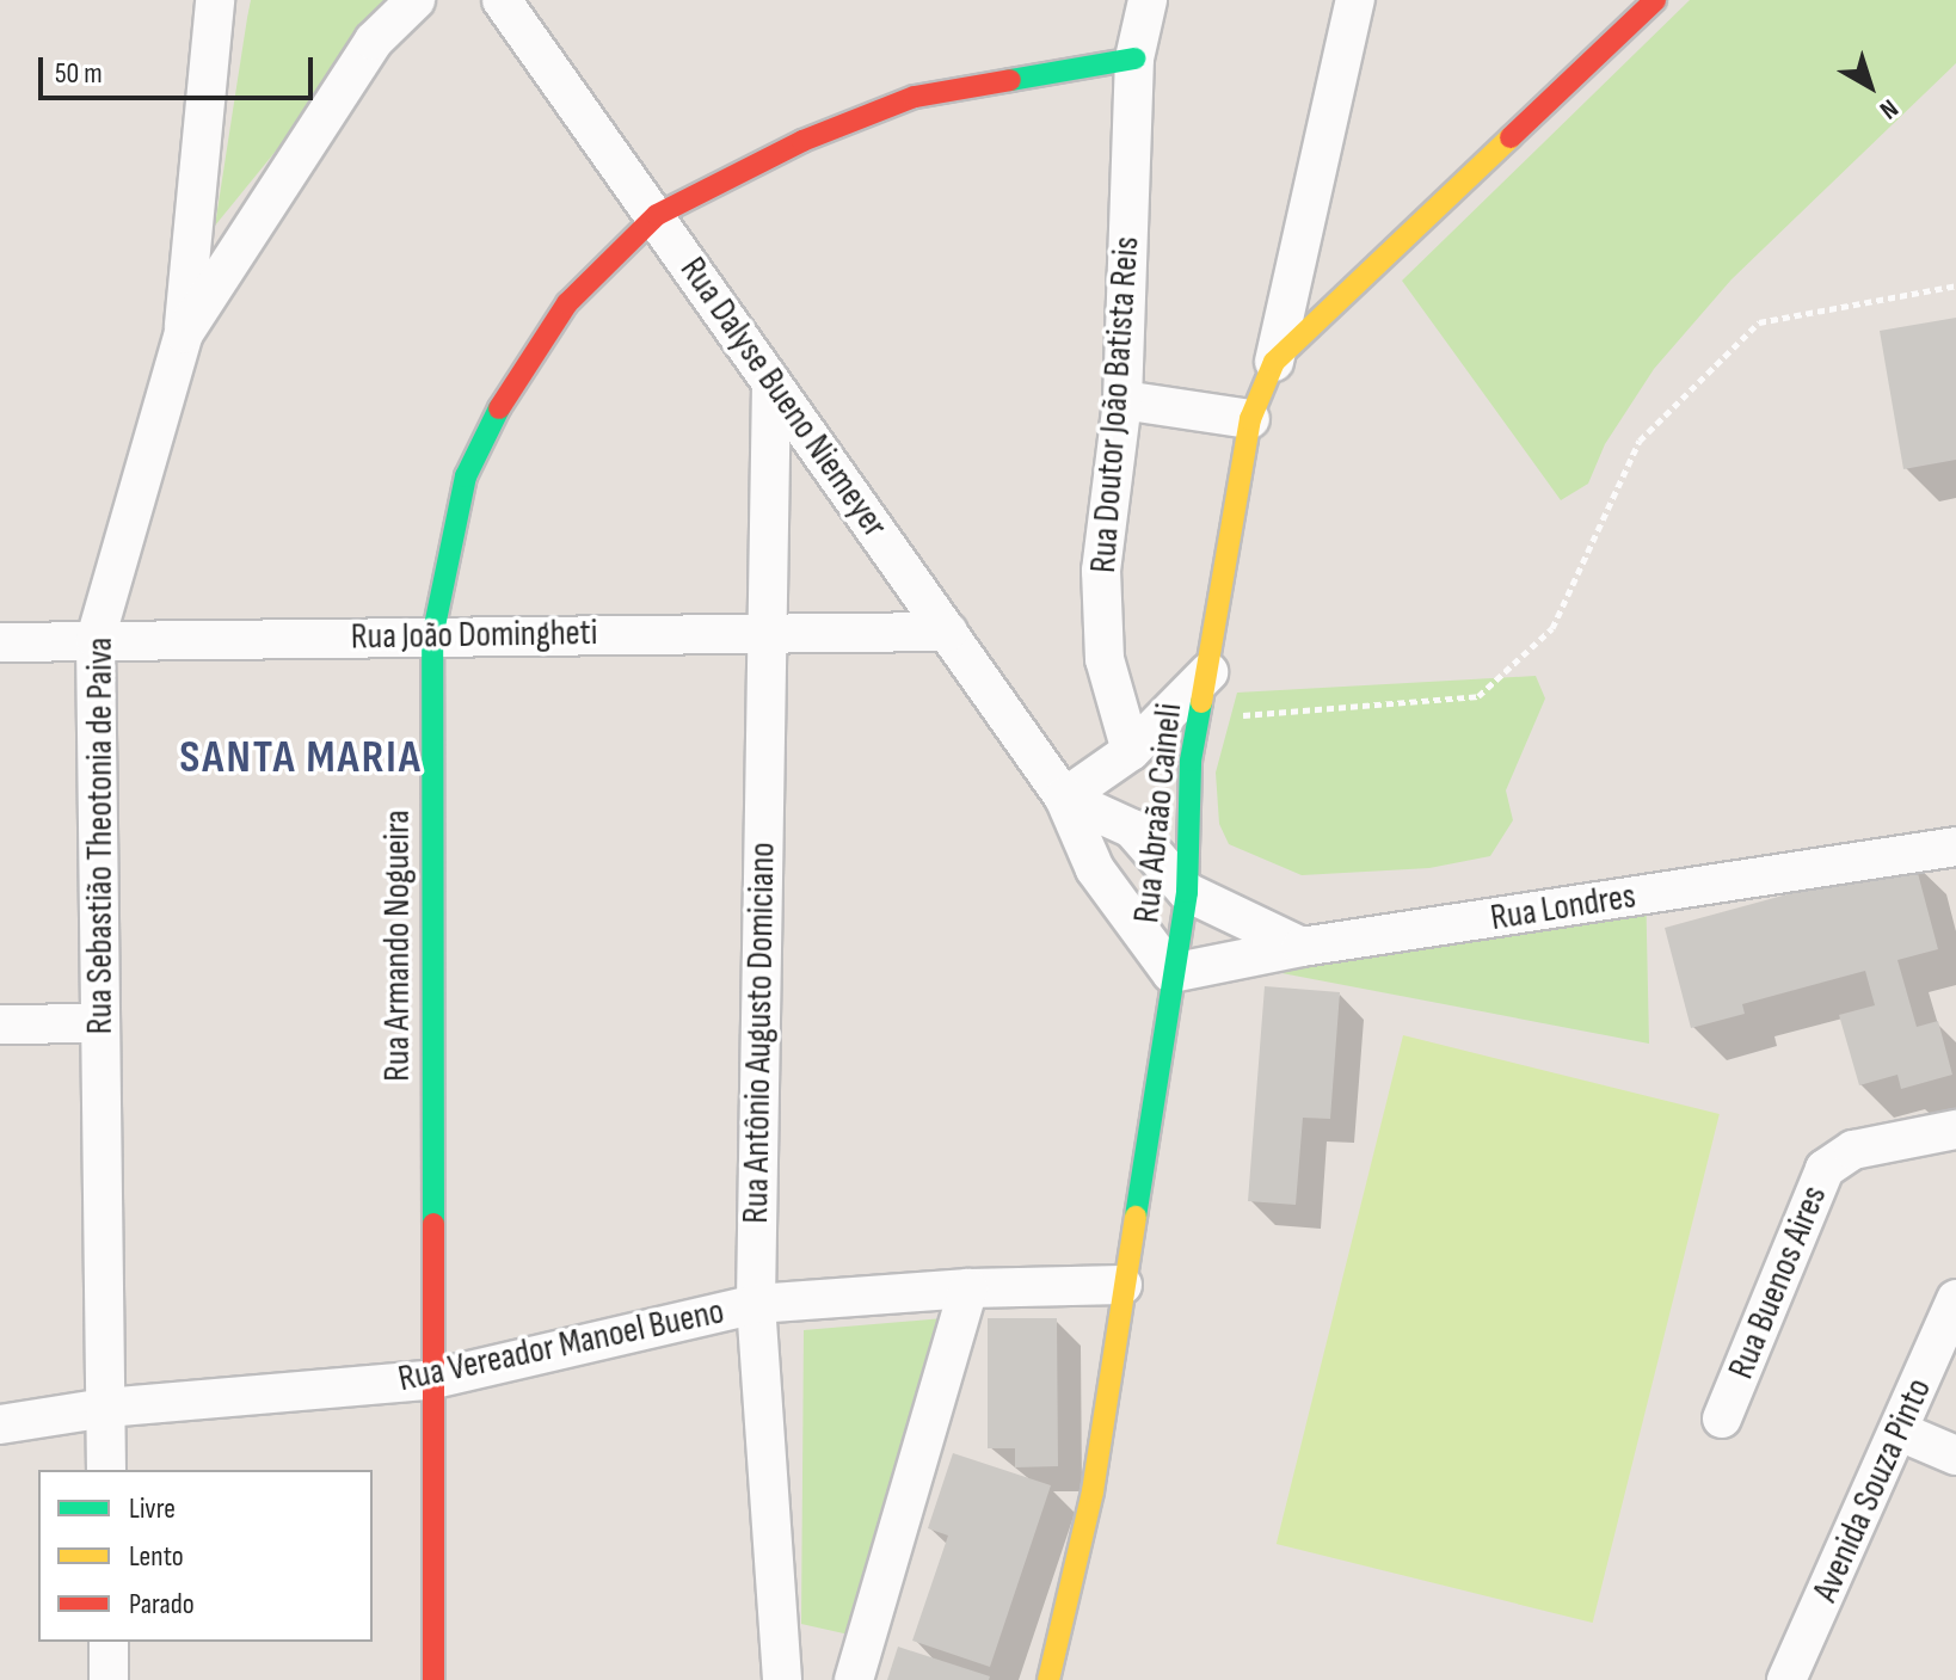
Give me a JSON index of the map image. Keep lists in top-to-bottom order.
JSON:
{
  "streets": {
    "street": [
      "Rua Dalyse Bueno Niemeyer",
      "Rua Doutor João Batista Reis",
      "Rua João Domingheti",
      "Rua Abraão Caineli",
      "Rua Sebastião Theotonia de Paiva",
      "Rua Londres",
      "Rua Armando Nogueira",
      "Rua Antônio Augusto Domiciano",
      "Rua Buenos Aires",
      "Rua Vereador Manoel Bueno",
      "Avenida Souza Pinto"
    ]
  },
  "crossings": [
    ["Rua Dalyse Bueno Niemeyer", "Rua João Domingheti"],
    ["Rua Dalyse Bueno Niemeyer", "Rua Abraão Caineli"],
    ["Rua Dalyse Bueno Niemeyer", "Rua Londres"],
    ["Rua Dalyse Bueno Niemeyer", "Rua Armando Nogueira"],
    ["Rua Dalyse Bueno Niemeyer", "Rua Antônio Augusto Domiciano"],
    ["Rua Doutor João Batista Reis", "Rua Armando Nogueira"],
    ["Rua João Domingheti", "Rua Sebastião Theotonia de Paiva"],
    ["Rua João Domingheti", "Rua Armando Nogueira"],
    ["Rua João Domingheti", "Rua Antônio Augusto Domiciano"],
    ["Rua Abraão Caineli", "Rua Londres"],
    ["Rua Abraão Caineli", "Rua Vereador Manoel Bueno"],
    ["Rua Sebastião Theotonia de Paiva", "Rua Vereador Manoel Bueno"],
    ["Rua Armando Nogueira", "Rua Vereador Manoel Bueno"],
    ["Rua Antônio Augusto Domiciano", "Rua Vereador Manoel Bueno"]
  ],
  "districts": ["SANTA MARIA"],
  "legend": ["Livre", "Lento", "Parado"],
  "scale_bar": "50 m",
  "north": "bottom right"
}
